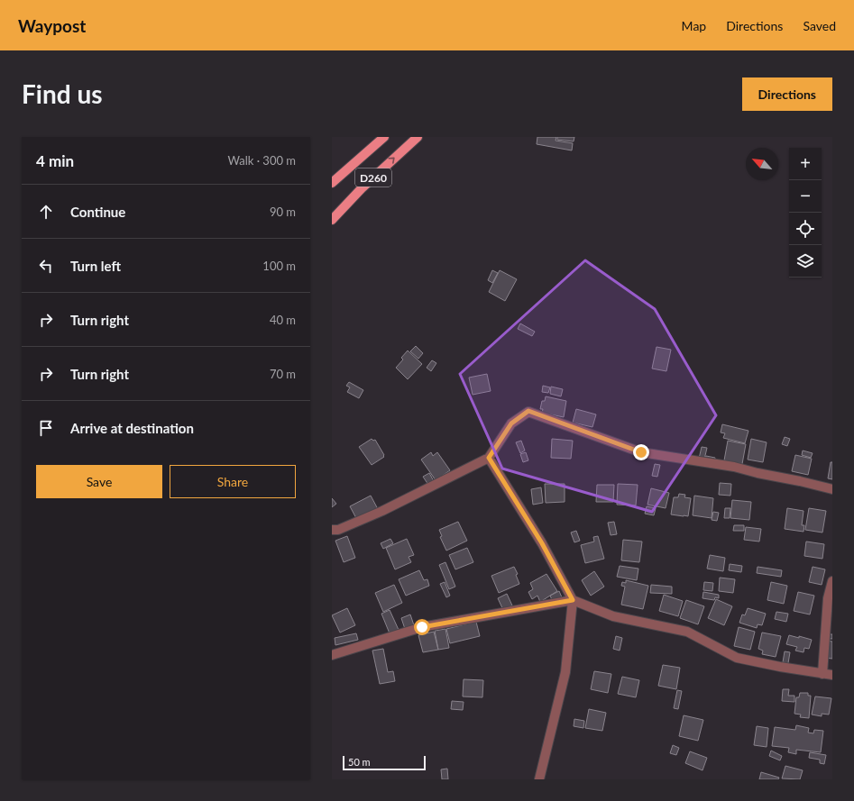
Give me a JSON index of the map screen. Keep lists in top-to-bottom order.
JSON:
{
  "streets": {
    "main road": ["D260"]
  },
  "scale_bar": "50 m",
  "north": "top left",
  "page": {
    "header": "Waypost",
    "nav": ["Map", "Directions", "Saved"],
    "buttons": [
      "Directions",
      ["Save", "Share"]
    ],
    "title": "Find us",
    "heading": ["4 min", "Walk · 300 m"],
    "map_buttons": ["+", "−"],
    "list": [
      ["Continue", "90 m"],
      ["Turn left", "100 m"],
      ["Turn right", "40 m"],
      ["Turn right", "70 m"],
      "Arrive at destination"
    ],
    "scale": "50 m"
  }
}
